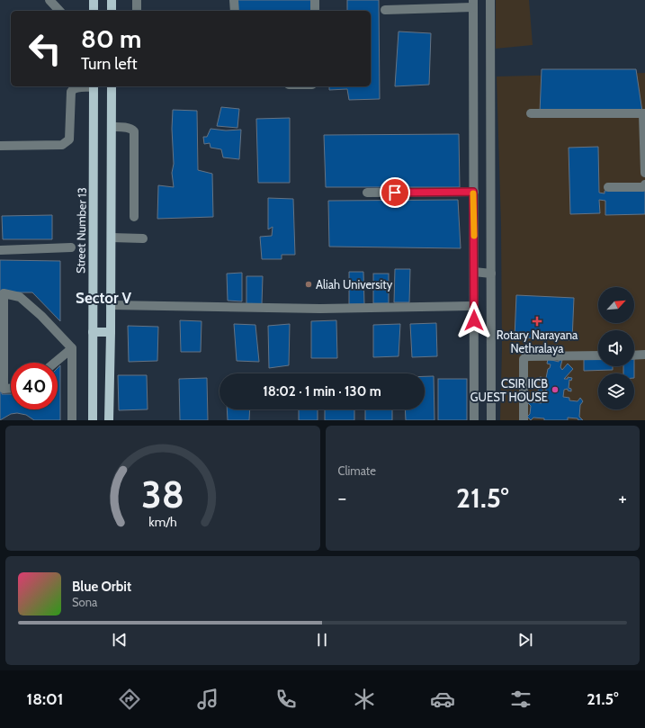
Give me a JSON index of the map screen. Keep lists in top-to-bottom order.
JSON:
{
  "streets": {
    "main road": ["Street Number 13"]
  },
  "districts": ["Sector V"],
  "places": {
    "other": ["Aliah University", "CSIR IICB GUEST HOUSE"],
    "health": ["Rotary Narayana Nethralaya"]
  },
  "north": "top right",
  "page": {
    "turn": ["80 m", "Turn left"],
    "limit": "40",
    "trip": "18:02 · 1 min · 130 m",
    "tile": "Climate",
    "heat": ["−", "21.5°", "+"],
    "song": ["Blue Orbit", "Sona"],
    "tabs": ["18:01", "21.5°"],
    "gauge": ["38", "km/h"]
  }
}
